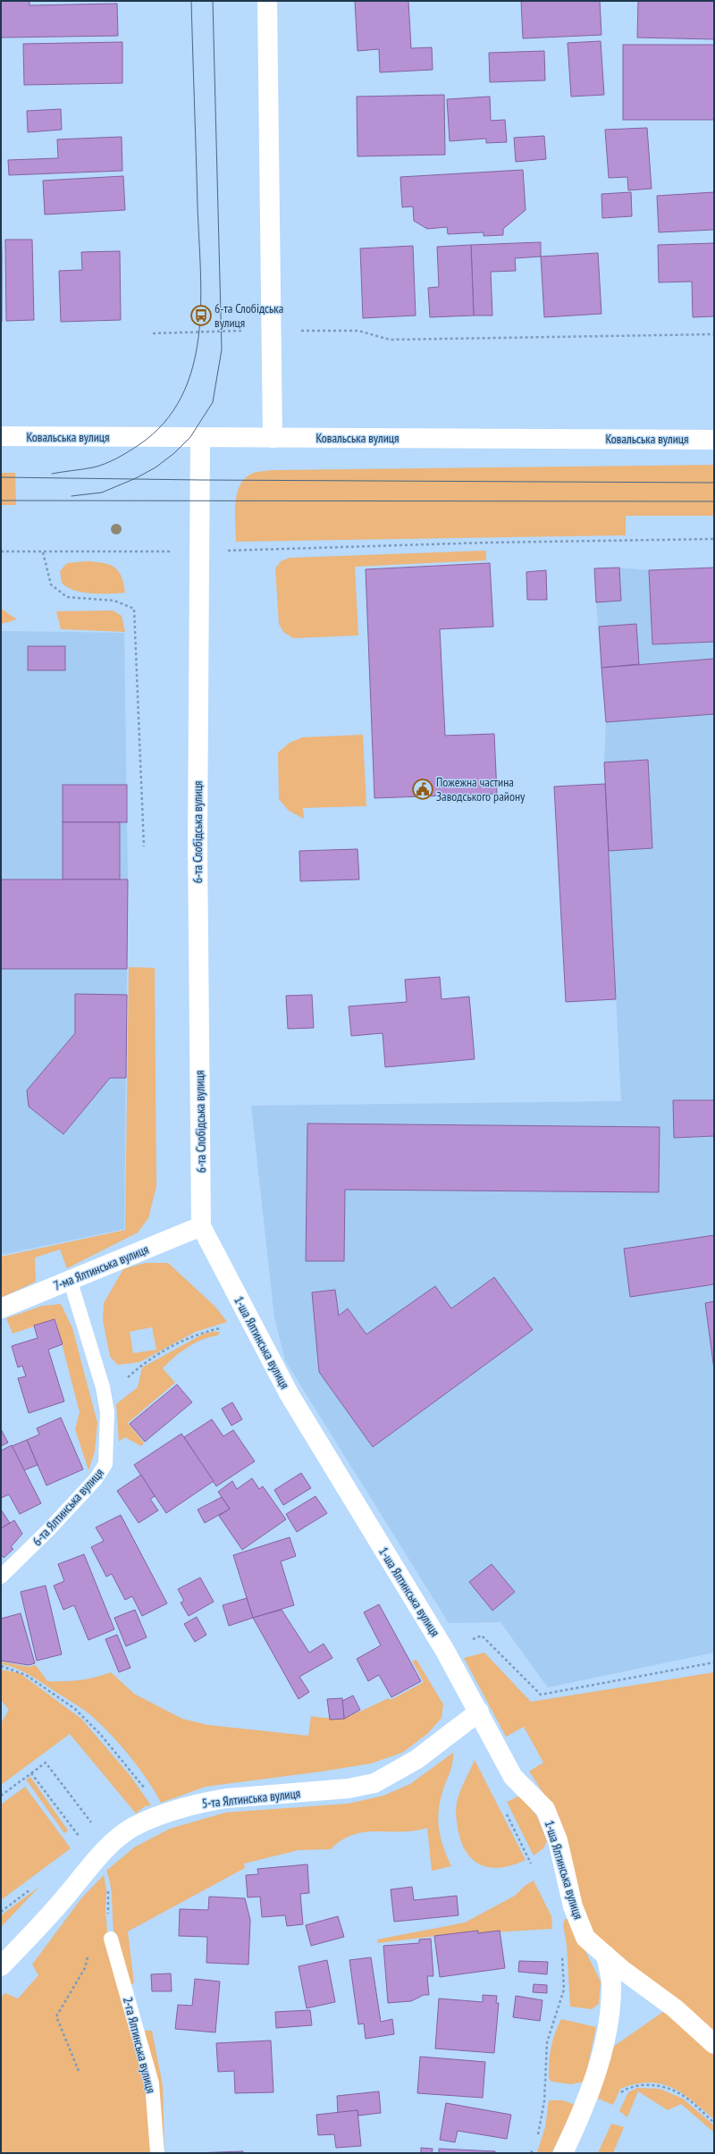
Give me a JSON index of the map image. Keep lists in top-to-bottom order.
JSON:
{
  "streets": {
    "street": [
      "Ковальська вулиця",
      "6-та Слобідська вулиця",
      "7-ма Ялтинська вулиця",
      "1-ша Ялтинська вулиця",
      "5-та Ялтинська вулиця"
    ],
    "lane": ["6-та Ялтинська вулиця", "2-га Ялтинська вулиця"]
  },
  "crossings": [
    ["Ковальська вулиця", "6-та Слобідська вулиця"],
    ["6-та Слобідська вулиця", "7-ма Ялтинська вулиця"],
    ["6-та Слобідська вулиця", "1-ша Ялтинська вулиця"],
    ["7-ма Ялтинська вулиця", "1-ша Ялтинська вулиця"],
    ["7-ма Ялтинська вулиця", "6-та Ялтинська вулиця"],
    ["1-ша Ялтинська вулиця", "5-та Ялтинська вулиця"]
  ],
  "places": {
    "bus stop": ["6-та Слобідська вулиця"],
    "public building": ["Пожежна частина Заводського району"]
  }
}
